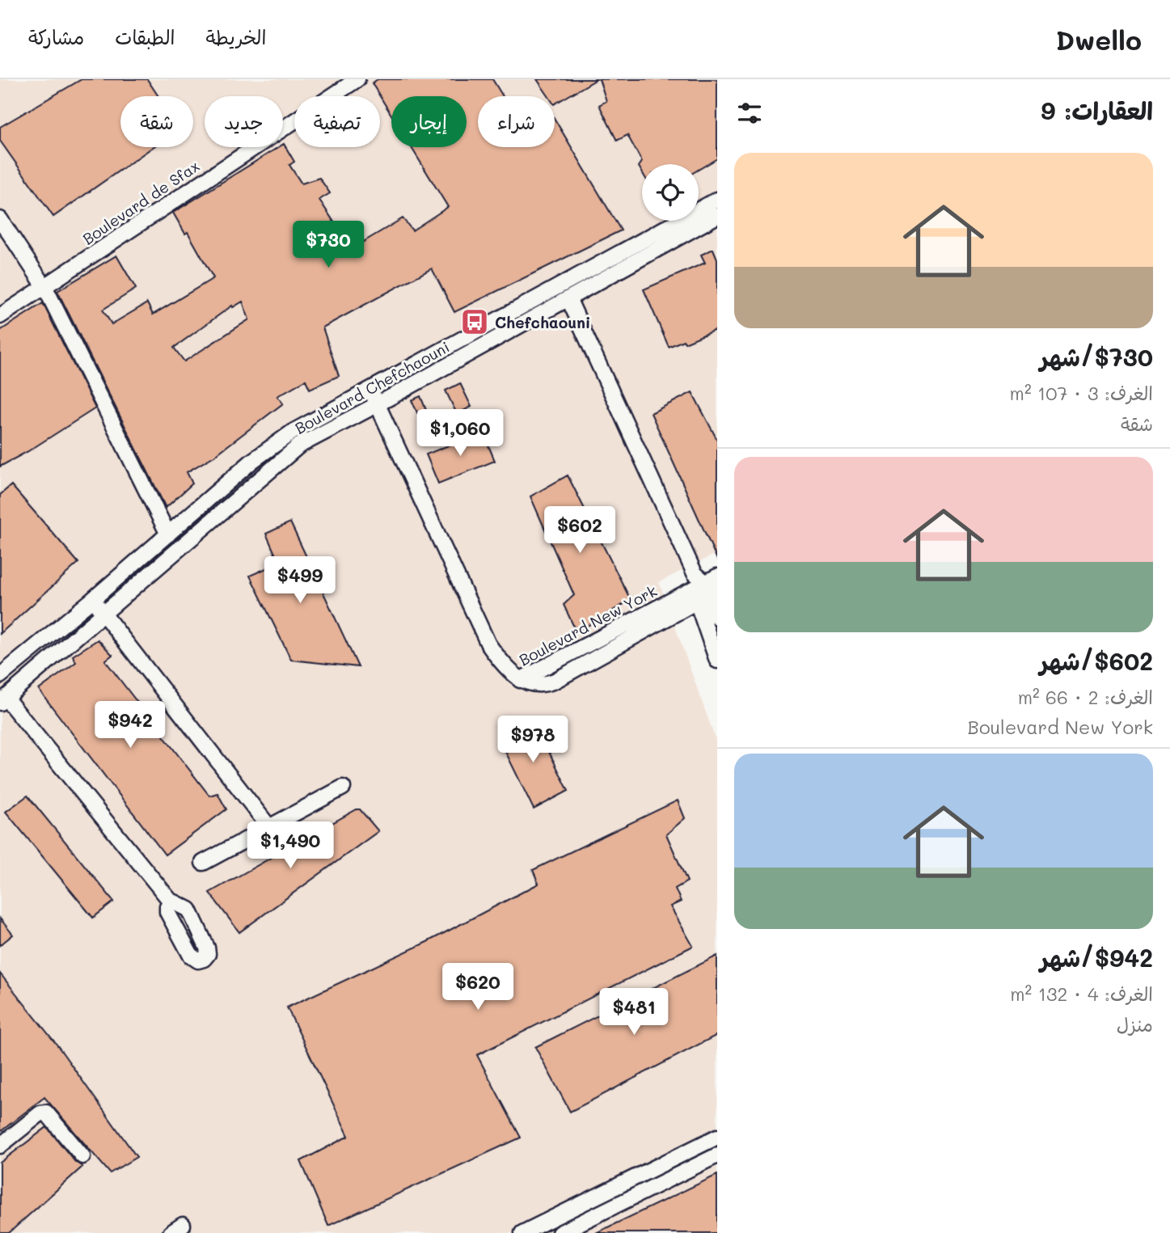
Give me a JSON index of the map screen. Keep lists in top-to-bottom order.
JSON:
{
  "streets": {
    "street": ["Boulevard de Sfax", "Boulevard Chefchaouni", "Boulevard New York"]
  },
  "crossings": [
    ["Boulevard Chefchaouni", "Boulevard New York"]
  ],
  "places": {
    "bus stop": ["Chefchaouni"]
  },
  "page": {
    "header": "Dwello",
    "nav": ["الخريطة", "الطبقات", "مشاركة"],
    "heading": "العقارات: 9",
    "chip": [
      "شراء",
      "إيجار",
      "تصفية",
      "جديد",
      "شقة"
    ],
    "list": [
      {
        "name": "$730/شهر",
        "note": "الغرف: 3 · 107 m² · شقة"
      },
      {
        "name": "$602/شهر",
        "note": "الغرف: 2 · 66 m² · Boulevard New York"
      },
      {
        "name": "$942/شهر",
        "note": "الغرف: 4 · 132 m² · منزل"
      }
    ],
    "price": [
      "$730",
      "$1,060",
      "$602",
      "$499",
      "$942",
      "$978",
      "$1,490",
      "$620",
      "$481"
    ]
  }
}
